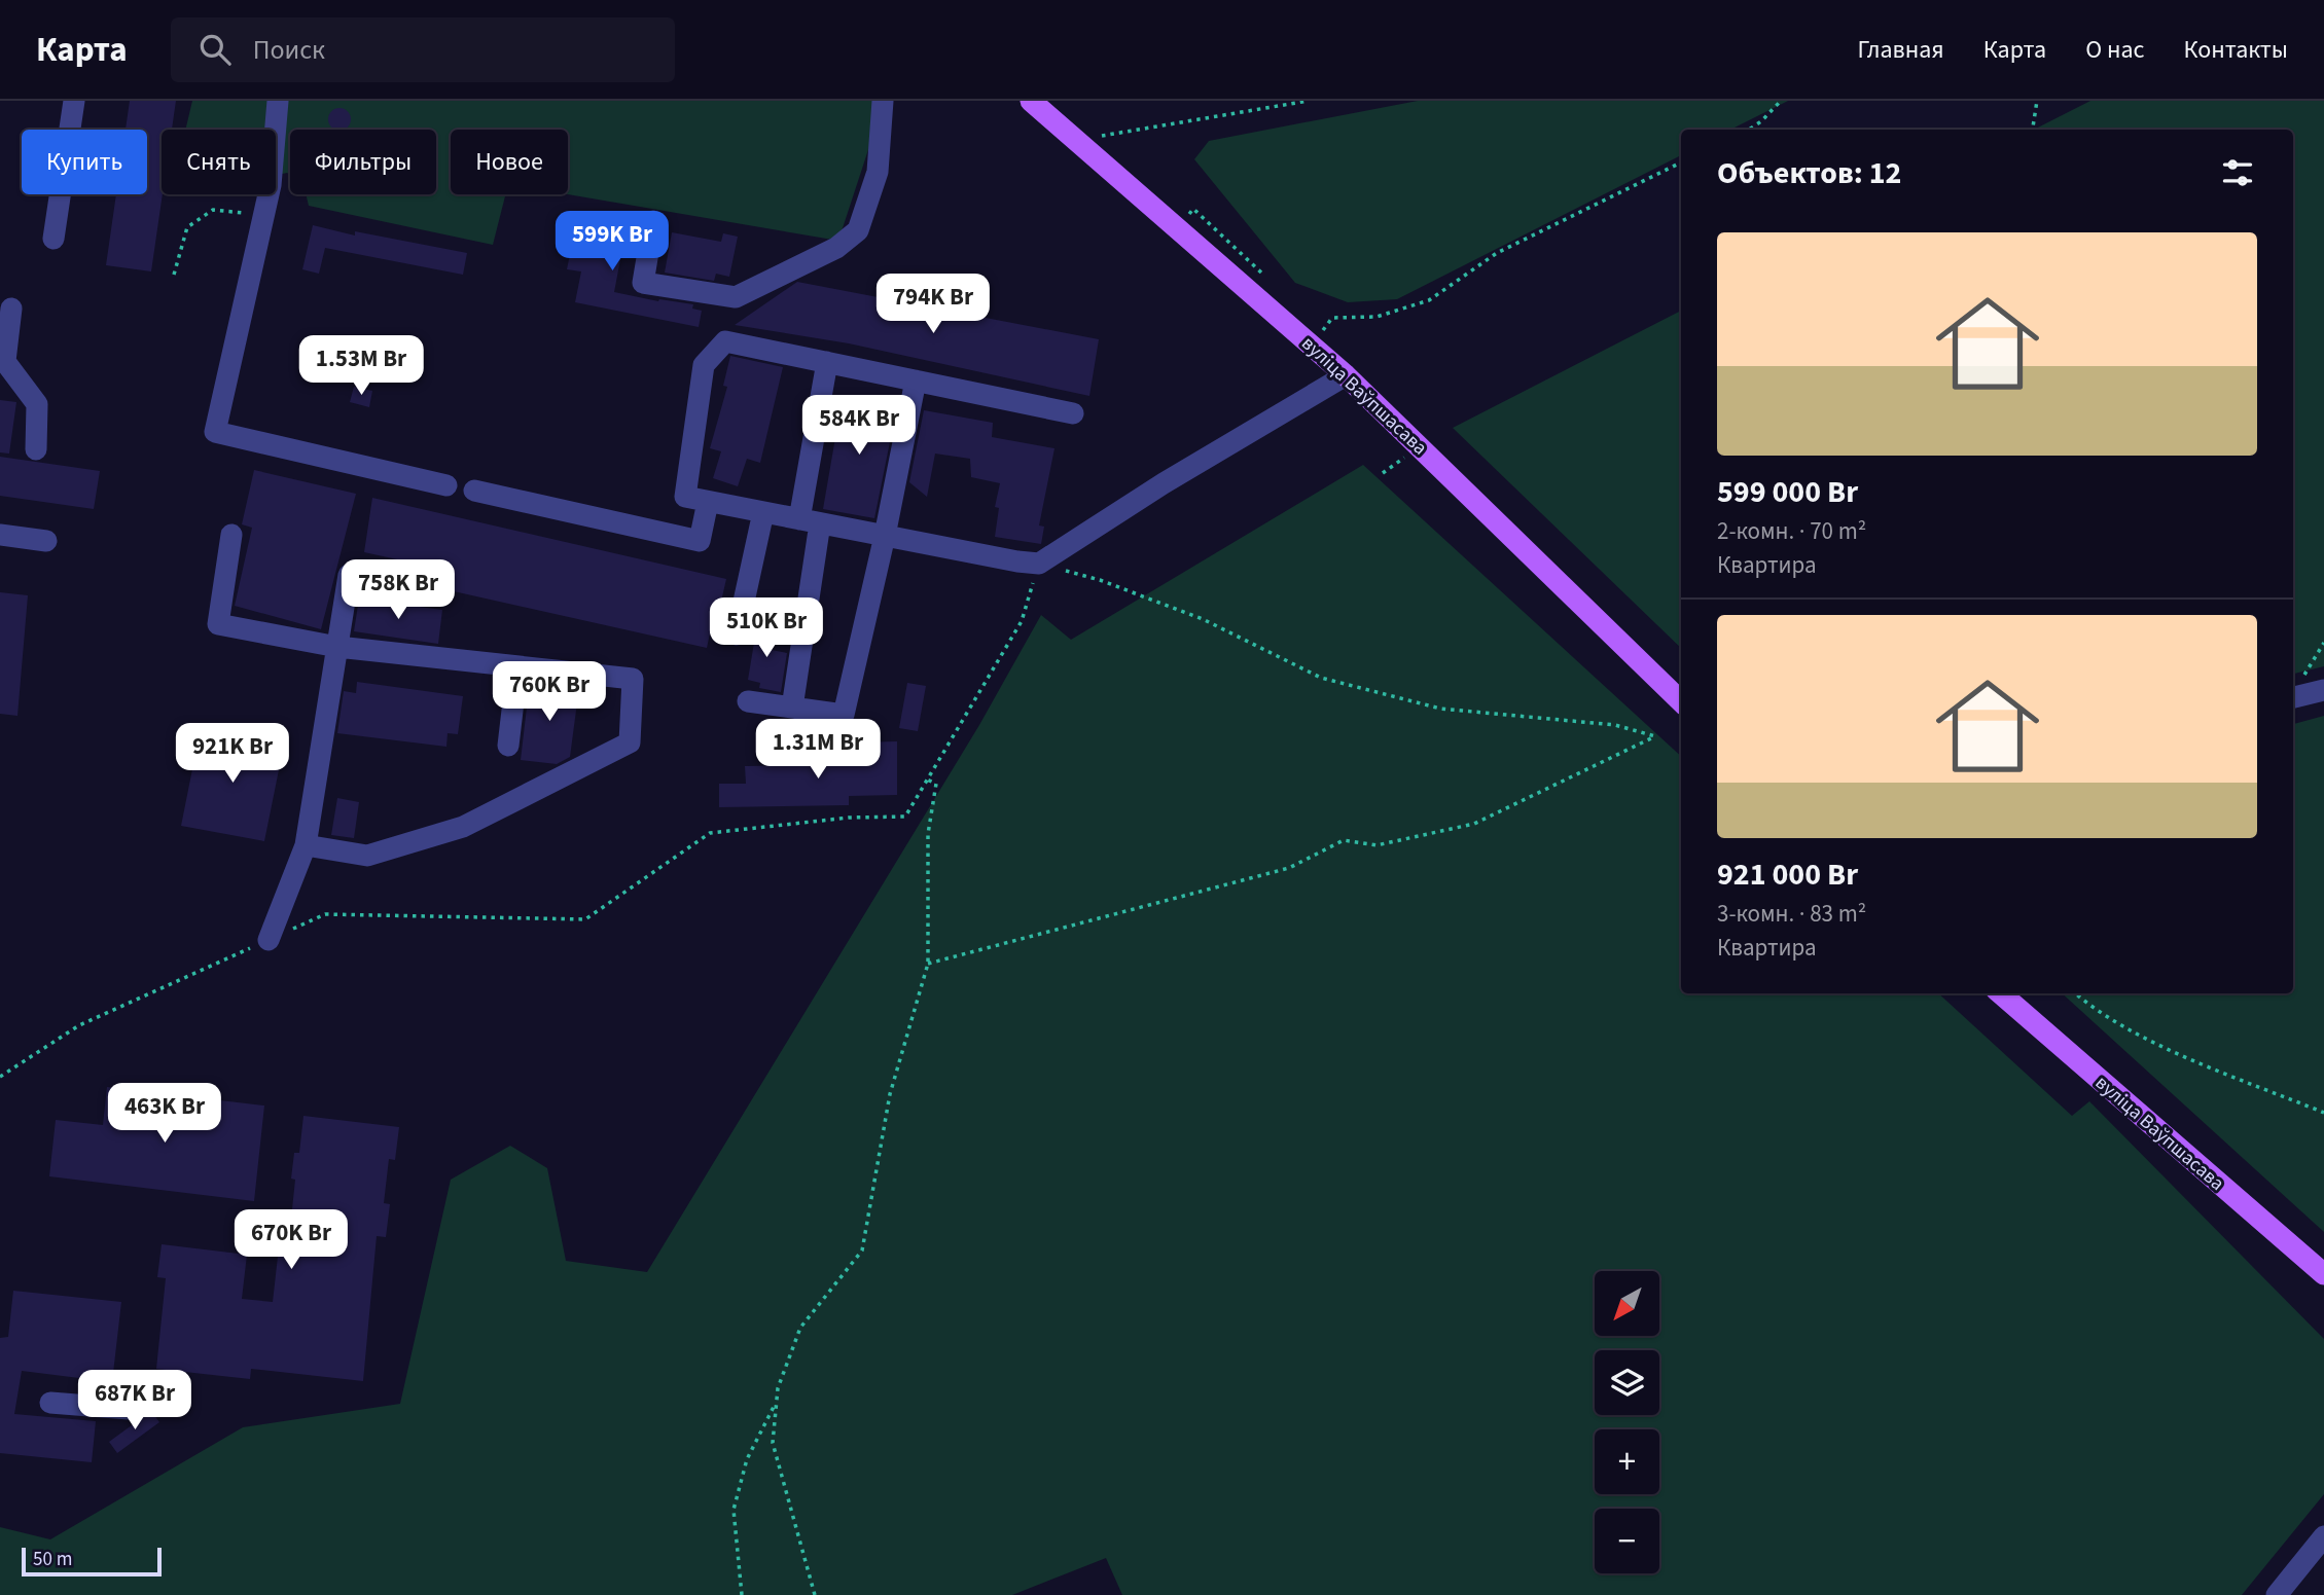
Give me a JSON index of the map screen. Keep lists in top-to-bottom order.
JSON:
{
  "streets": {
    "main road": ["вуліца Ваўпшасава"]
  },
  "scale_bar": "50 m",
  "north": "bottom left",
  "page": {
    "header": "Карта",
    "search": "Поиск",
    "nav": [
      "Главная",
      "Карта",
      "О нас",
      "Контакты"
    ],
    "chip": [
      "Купить",
      "Снять",
      "Фильтры",
      "Новое"
    ],
    "heading": "Объектов: 12",
    "price": [
      "599K Br",
      "794K Br",
      "1.53M Br",
      "584K Br",
      "758K Br",
      "510K Br",
      "760K Br",
      "1.31M Br",
      "921K Br",
      "463K Br",
      "670K Br",
      "687K Br"
    ],
    "list": [
      {
        "name": "599 000 Br",
        "note": "2-комн. · 70 m² · Квартира"
      },
      {
        "name": "921 000 Br",
        "note": "3-комн. · 83 m² · Квартира"
      }
    ],
    "map_buttons": ["+", "−"],
    "scale": "50 m"
  }
}
